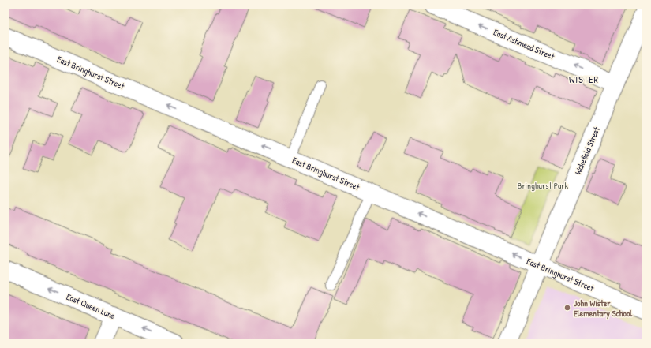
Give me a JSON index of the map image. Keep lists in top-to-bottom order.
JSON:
{
  "streets": {
    "street": [
      "East Ashmead Street",
      "East Bringhurst Street",
      "Wakefield Street",
      "East Queen Lane"
    ]
  },
  "crossings": [
    ["East Ashmead Street", "Wakefield Street"],
    ["East Bringhurst Street", "Wakefield Street"]
  ],
  "one_way": ["East Ashmead Street", "East Bringhurst Street", "East Queen Lane"],
  "districts": ["WISTER"],
  "parks": ["Bringhurst Park"],
  "places": ["John Wister Elementary School"]
}
